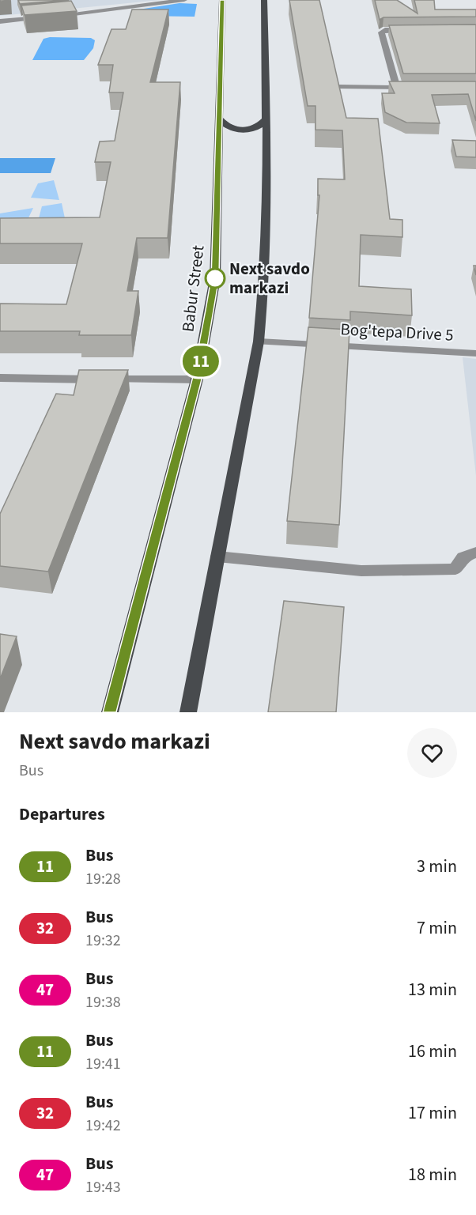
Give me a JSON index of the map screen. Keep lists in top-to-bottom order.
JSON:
{
  "streets": {
    "main road": ["Babur Street"],
    "street": ["Bog'tepa Drive 5"]
  },
  "places": ["Next savdo markazi"],
  "lines": ["bus line 11"],
  "page": {
    "on_map": "11",
    "heading": [
      ["Next savdo markazi", "Bus"],
      "Departures"
    ],
    "list": [
      {
        "mark": "11",
        "name": "Bus",
        "note": "19:28",
        "value": "3 min"
      },
      {
        "mark": "32",
        "name": "Bus",
        "note": "19:32",
        "value": "7 min"
      },
      {
        "mark": "47",
        "name": "Bus",
        "note": "19:38",
        "value": "13 min"
      },
      {
        "mark": "11",
        "name": "Bus",
        "note": "19:41",
        "value": "16 min"
      },
      {
        "mark": "32",
        "name": "Bus",
        "note": "19:42",
        "value": "17 min"
      },
      {
        "mark": "47",
        "name": "Bus",
        "note": "19:43",
        "value": "18 min"
      }
    ]
  }
}
